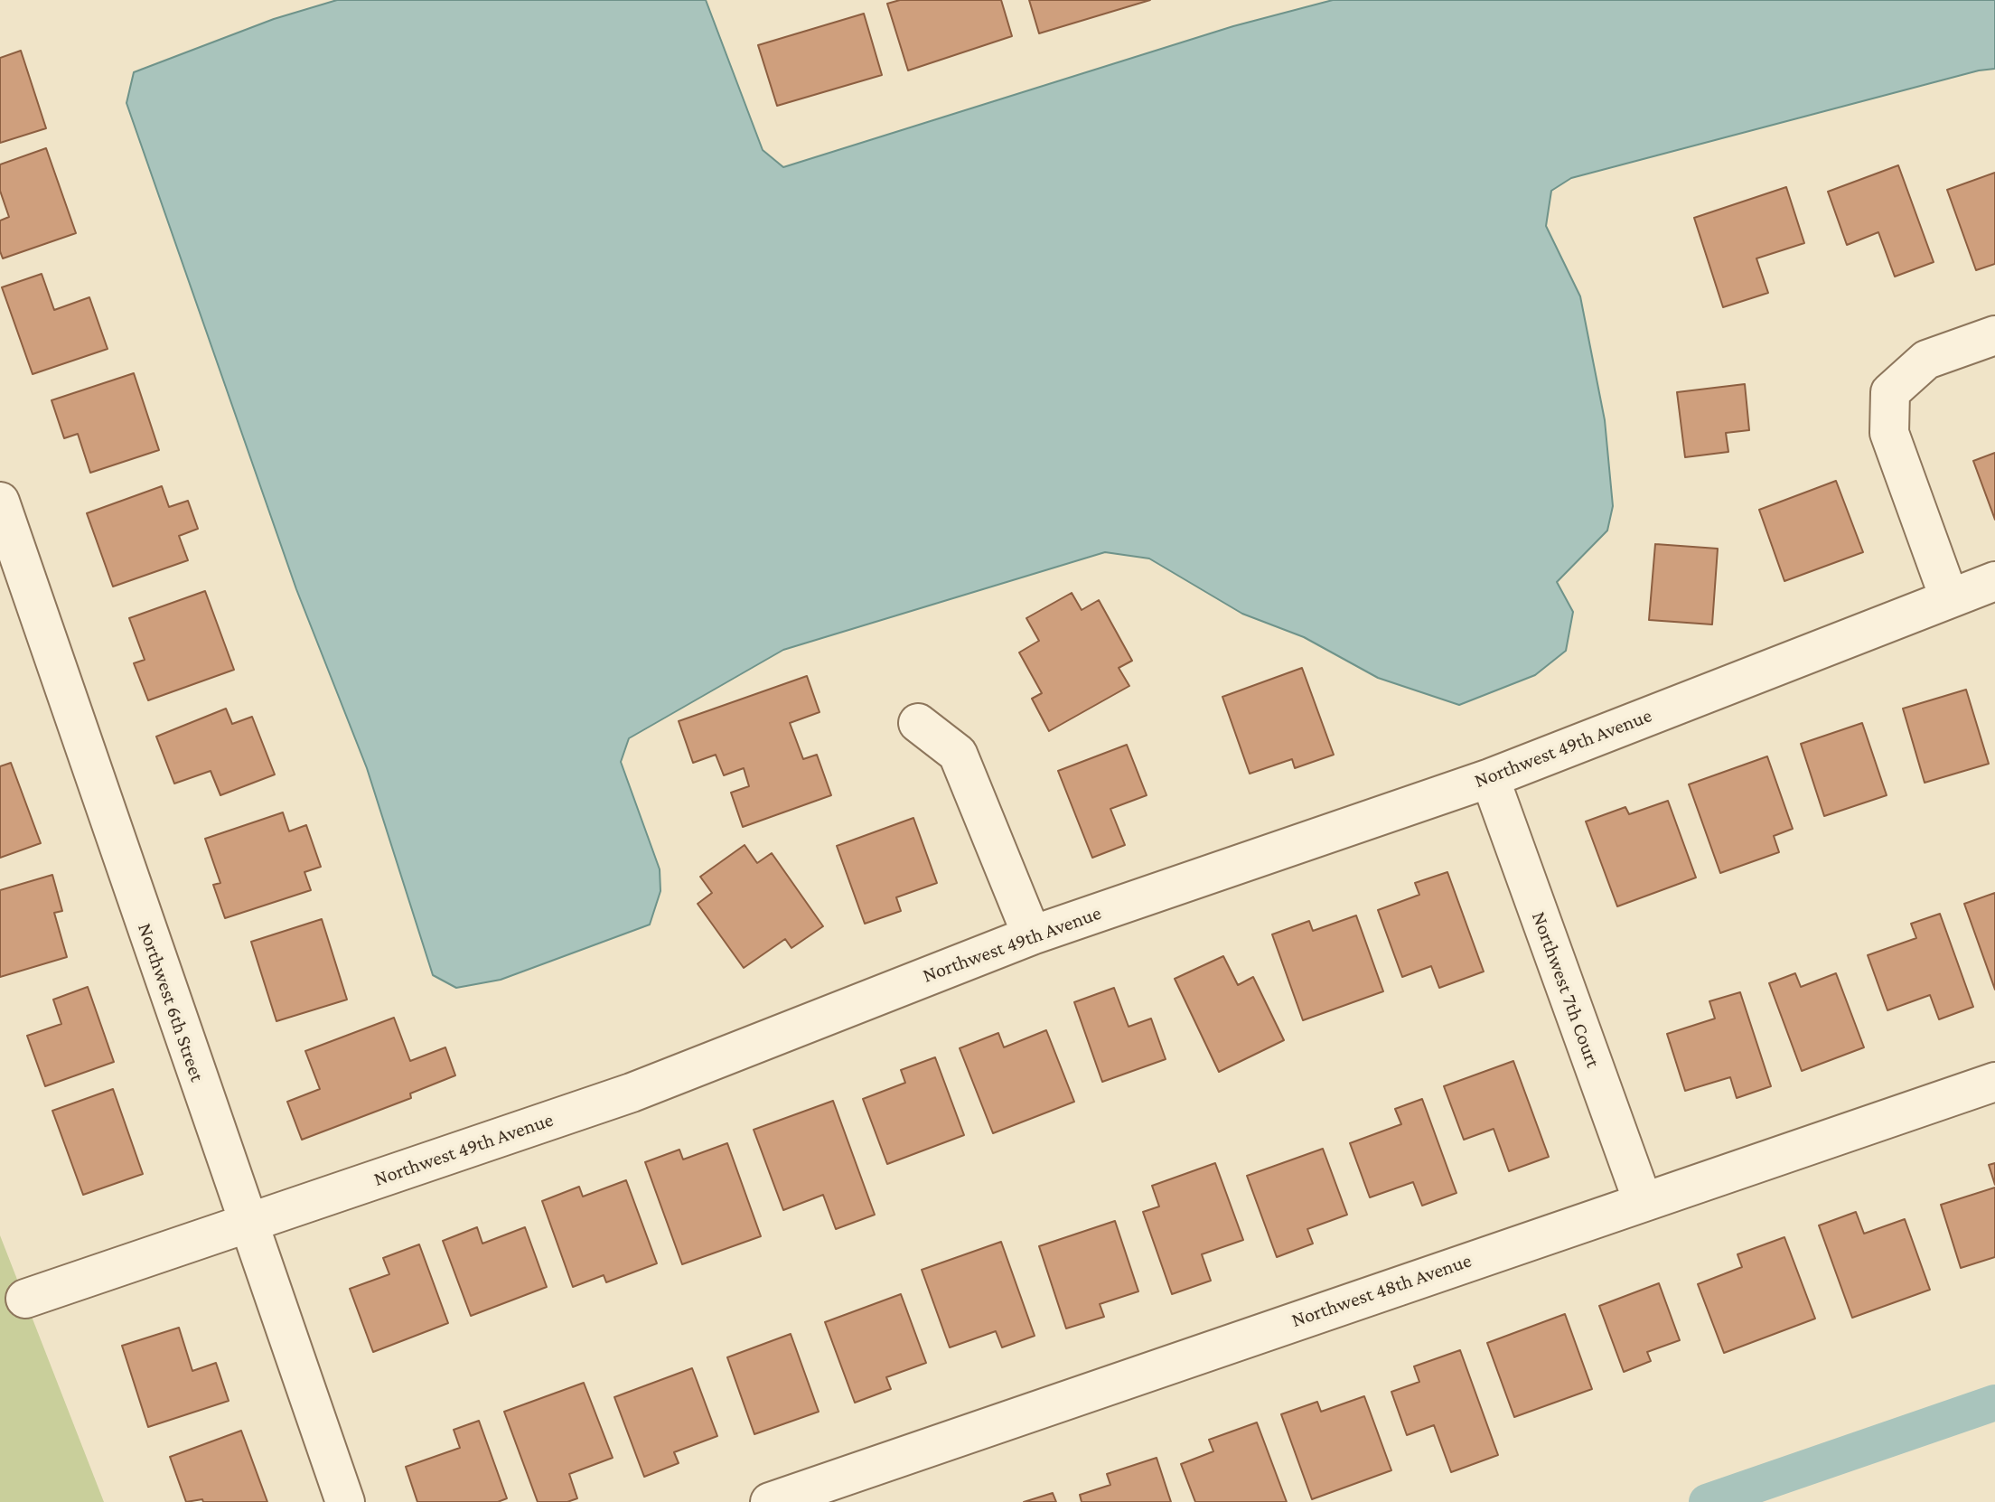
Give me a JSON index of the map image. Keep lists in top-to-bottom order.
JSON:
{
  "streets": {
    "street": [
      "Northwest 49th Avenue",
      "Northwest 7th Court",
      "Northwest 6th Street",
      "Northwest 48th Avenue"
    ]
  },
  "crossings": [
    ["Northwest 49th Avenue", "Northwest 7th Court"],
    ["Northwest 49th Avenue", "Northwest 6th Street"],
    ["Northwest 7th Court", "Northwest 48th Avenue"]
  ]
}
